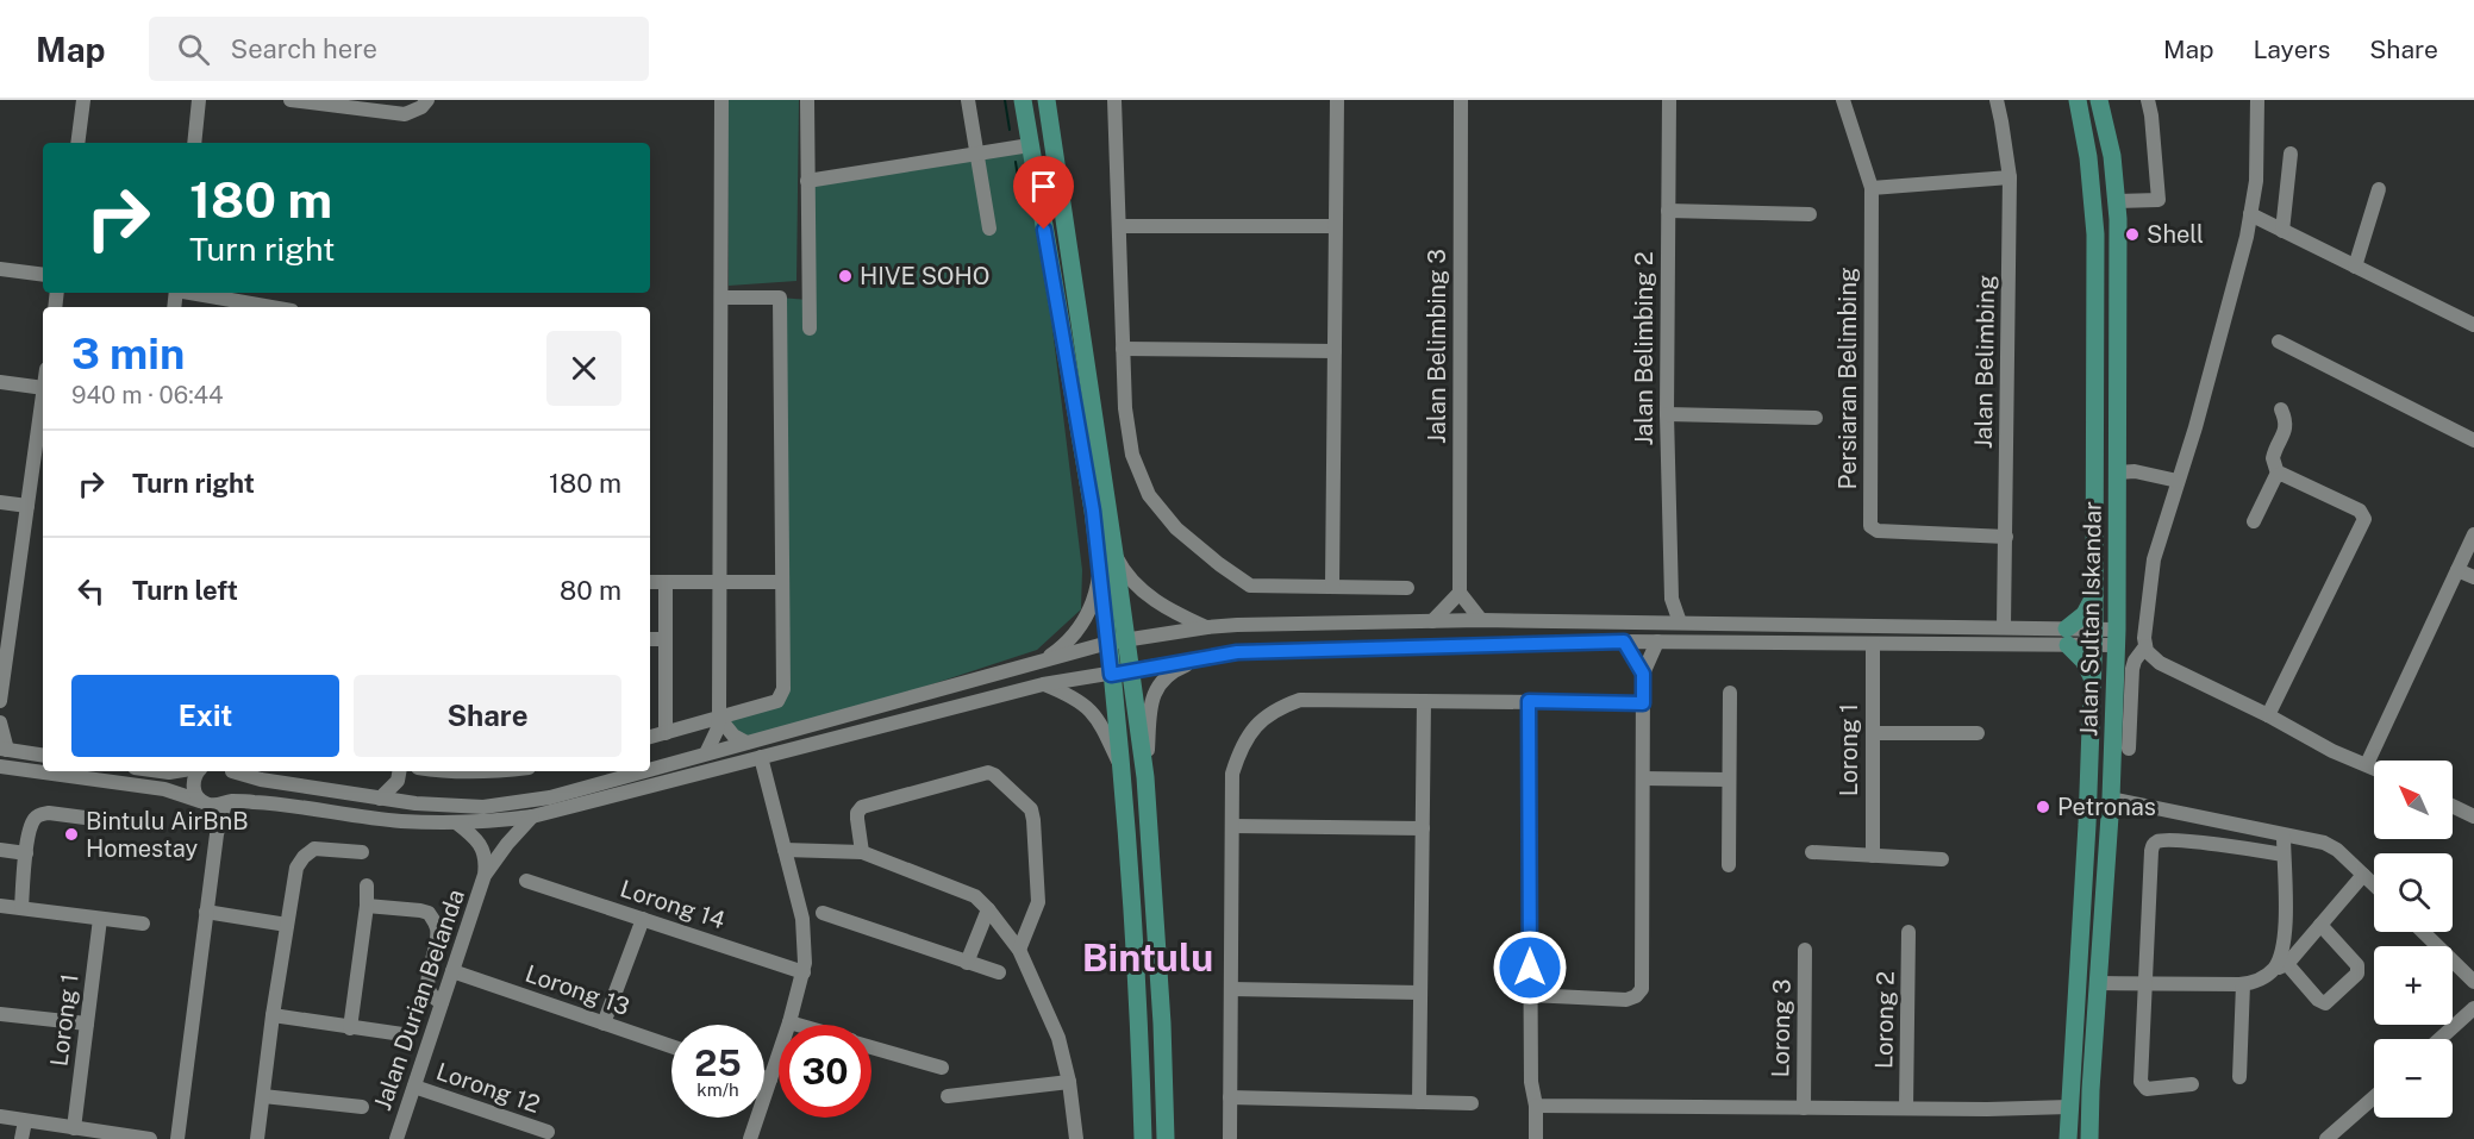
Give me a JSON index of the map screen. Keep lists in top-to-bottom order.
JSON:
{
  "streets": {
    "main road": ["Jalan Sultan Iskandar"],
    "street": [
      "Jalan Belimbing 3",
      "Jalan Belimbing 2",
      "Jalan Belimbing",
      "Persiaran Belimbing",
      "Lorong 1",
      "Lorong 14",
      "Lorong 13",
      "Jalan Durian Belanda",
      "Lorong 2",
      "Lorong 3",
      "Lorong 12"
    ]
  },
  "crossings": [
    ["Jalan Belimbing", "Persiaran Belimbing"],
    ["Lorong 13", "Jalan Durian Belanda"],
    ["Jalan Durian Belanda", "Lorong 12"]
  ],
  "districts": ["Bintulu"],
  "places": [
    "Shell",
    "HIVE SOHO",
    "Petronas",
    "Bintulu AirBnB Homestay"
  ],
  "north": "top left",
  "page": {
    "header": "Map",
    "search": "Search here",
    "nav": ["Map", "Layers", "Share"],
    "turn": ["180 m", "Turn right"],
    "heading": ["3 min", "940 m · 06:44"],
    "list": [
      {
        "name": "Turn right",
        "value": "180 m"
      },
      {
        "name": "Turn left",
        "value": "80 m"
      }
    ],
    "buttons": ["Exit", "Share"],
    "map_buttons": ["+", "−"],
    "speed": "25 km/h",
    "limit": "30"
  }
}
